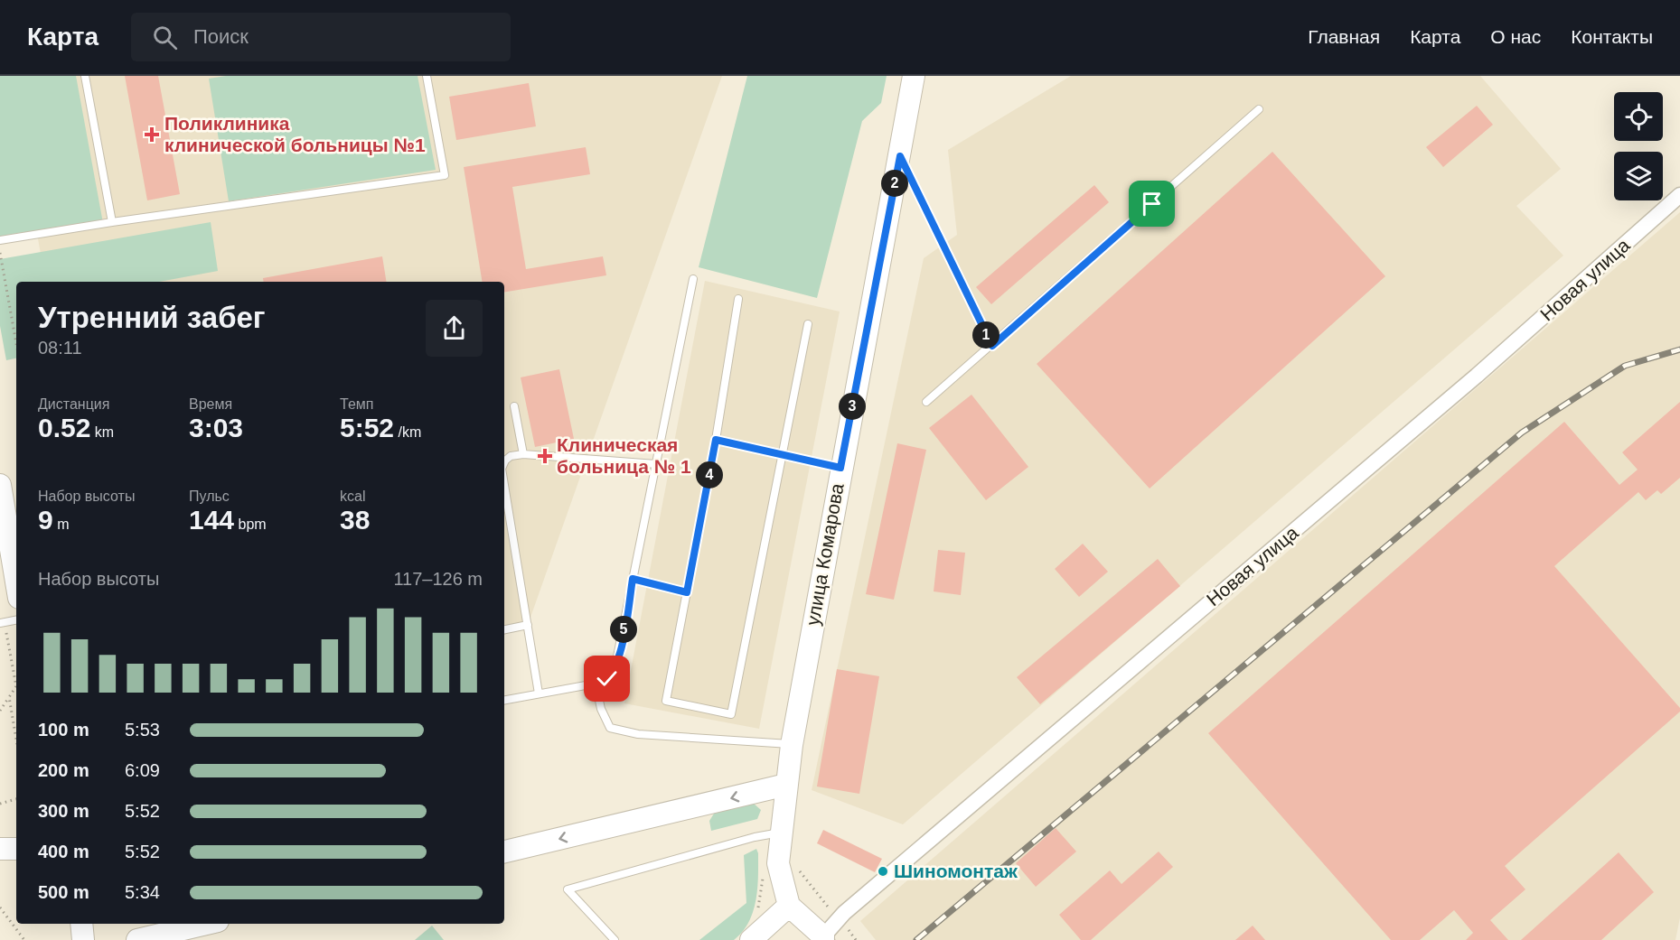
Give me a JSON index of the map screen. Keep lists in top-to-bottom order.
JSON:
{
  "streets": {
    "street": ["Новая улица", "улица Комарова"]
  },
  "places": {
    "health": ["Поликлиника клинической больницы №1", "Клиническая больница № 1"],
    "other": ["Шиномонтаж"]
  },
  "page": {
    "header": "Карта",
    "search": "Поиск",
    "nav": [
      "Главная",
      "Карта",
      "О нас",
      "Контакты"
    ],
    "pins": [
      "2",
      "1",
      "3",
      "4",
      "5"
    ],
    "heading": ["Утренний забег", "08:11"],
    "stats": [
      ["Дистанция", "0.52 km"],
      ["Время", "3:03"],
      ["Темп", "5:52 /km"],
      ["Набор высоты", "9 m"],
      ["Пульс", "144 bpm"],
      ["kcal", "38"]
    ],
    "chart": ["Набор высоты", "117–126 m"],
    "list": [
      {
        "name": "100 m",
        "note": "5:53"
      },
      {
        "name": "200 m",
        "note": "6:09"
      },
      {
        "name": "300 m",
        "note": "5:52"
      },
      {
        "name": "400 m",
        "note": "5:52"
      },
      {
        "name": "500 m",
        "note": "5:34"
      }
    ]
  }
}
